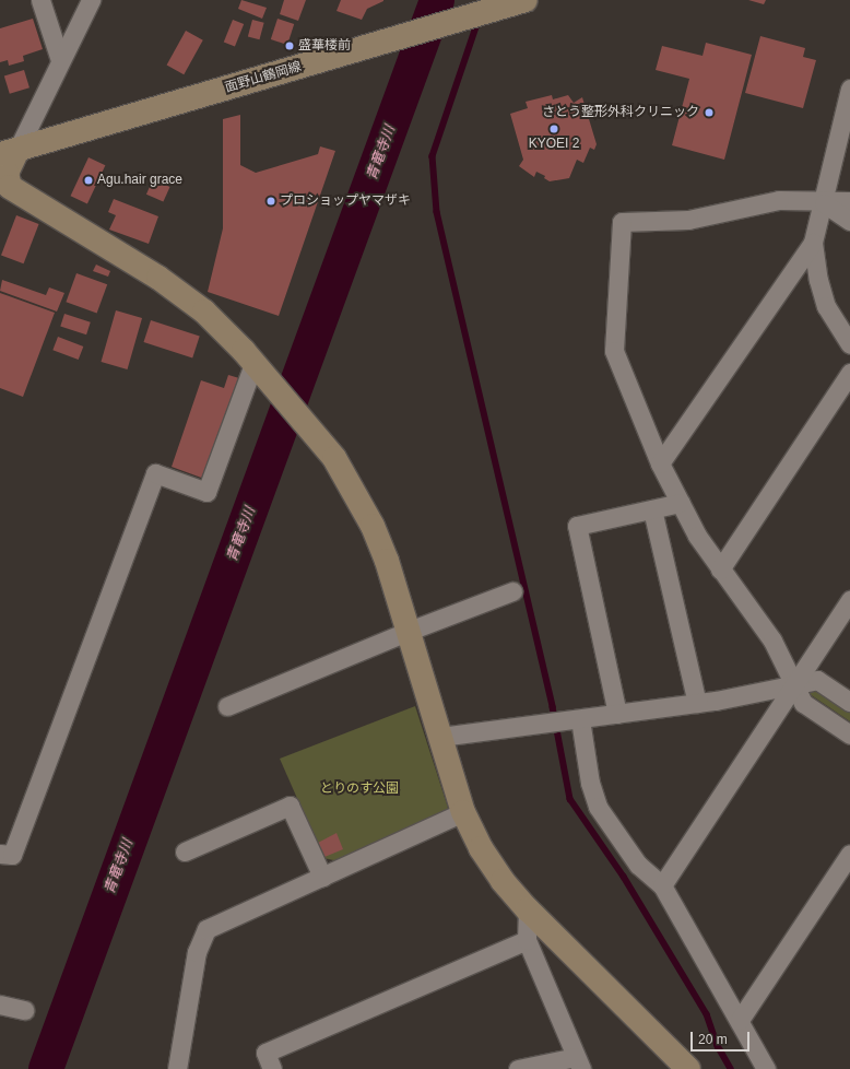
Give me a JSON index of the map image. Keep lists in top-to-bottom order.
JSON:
{
  "streets": {
    "street": ["面野山鶴岡線"]
  },
  "water": ["青竜寺川"],
  "parks": ["とりのす公園"],
  "places": [
    "盛華楼前",
    "さとう整形外科クリニック",
    "KYOEI 2",
    "Agu.hair grace",
    "プロショップヤマザキ"
  ],
  "scale_bar": "20 m"
}
